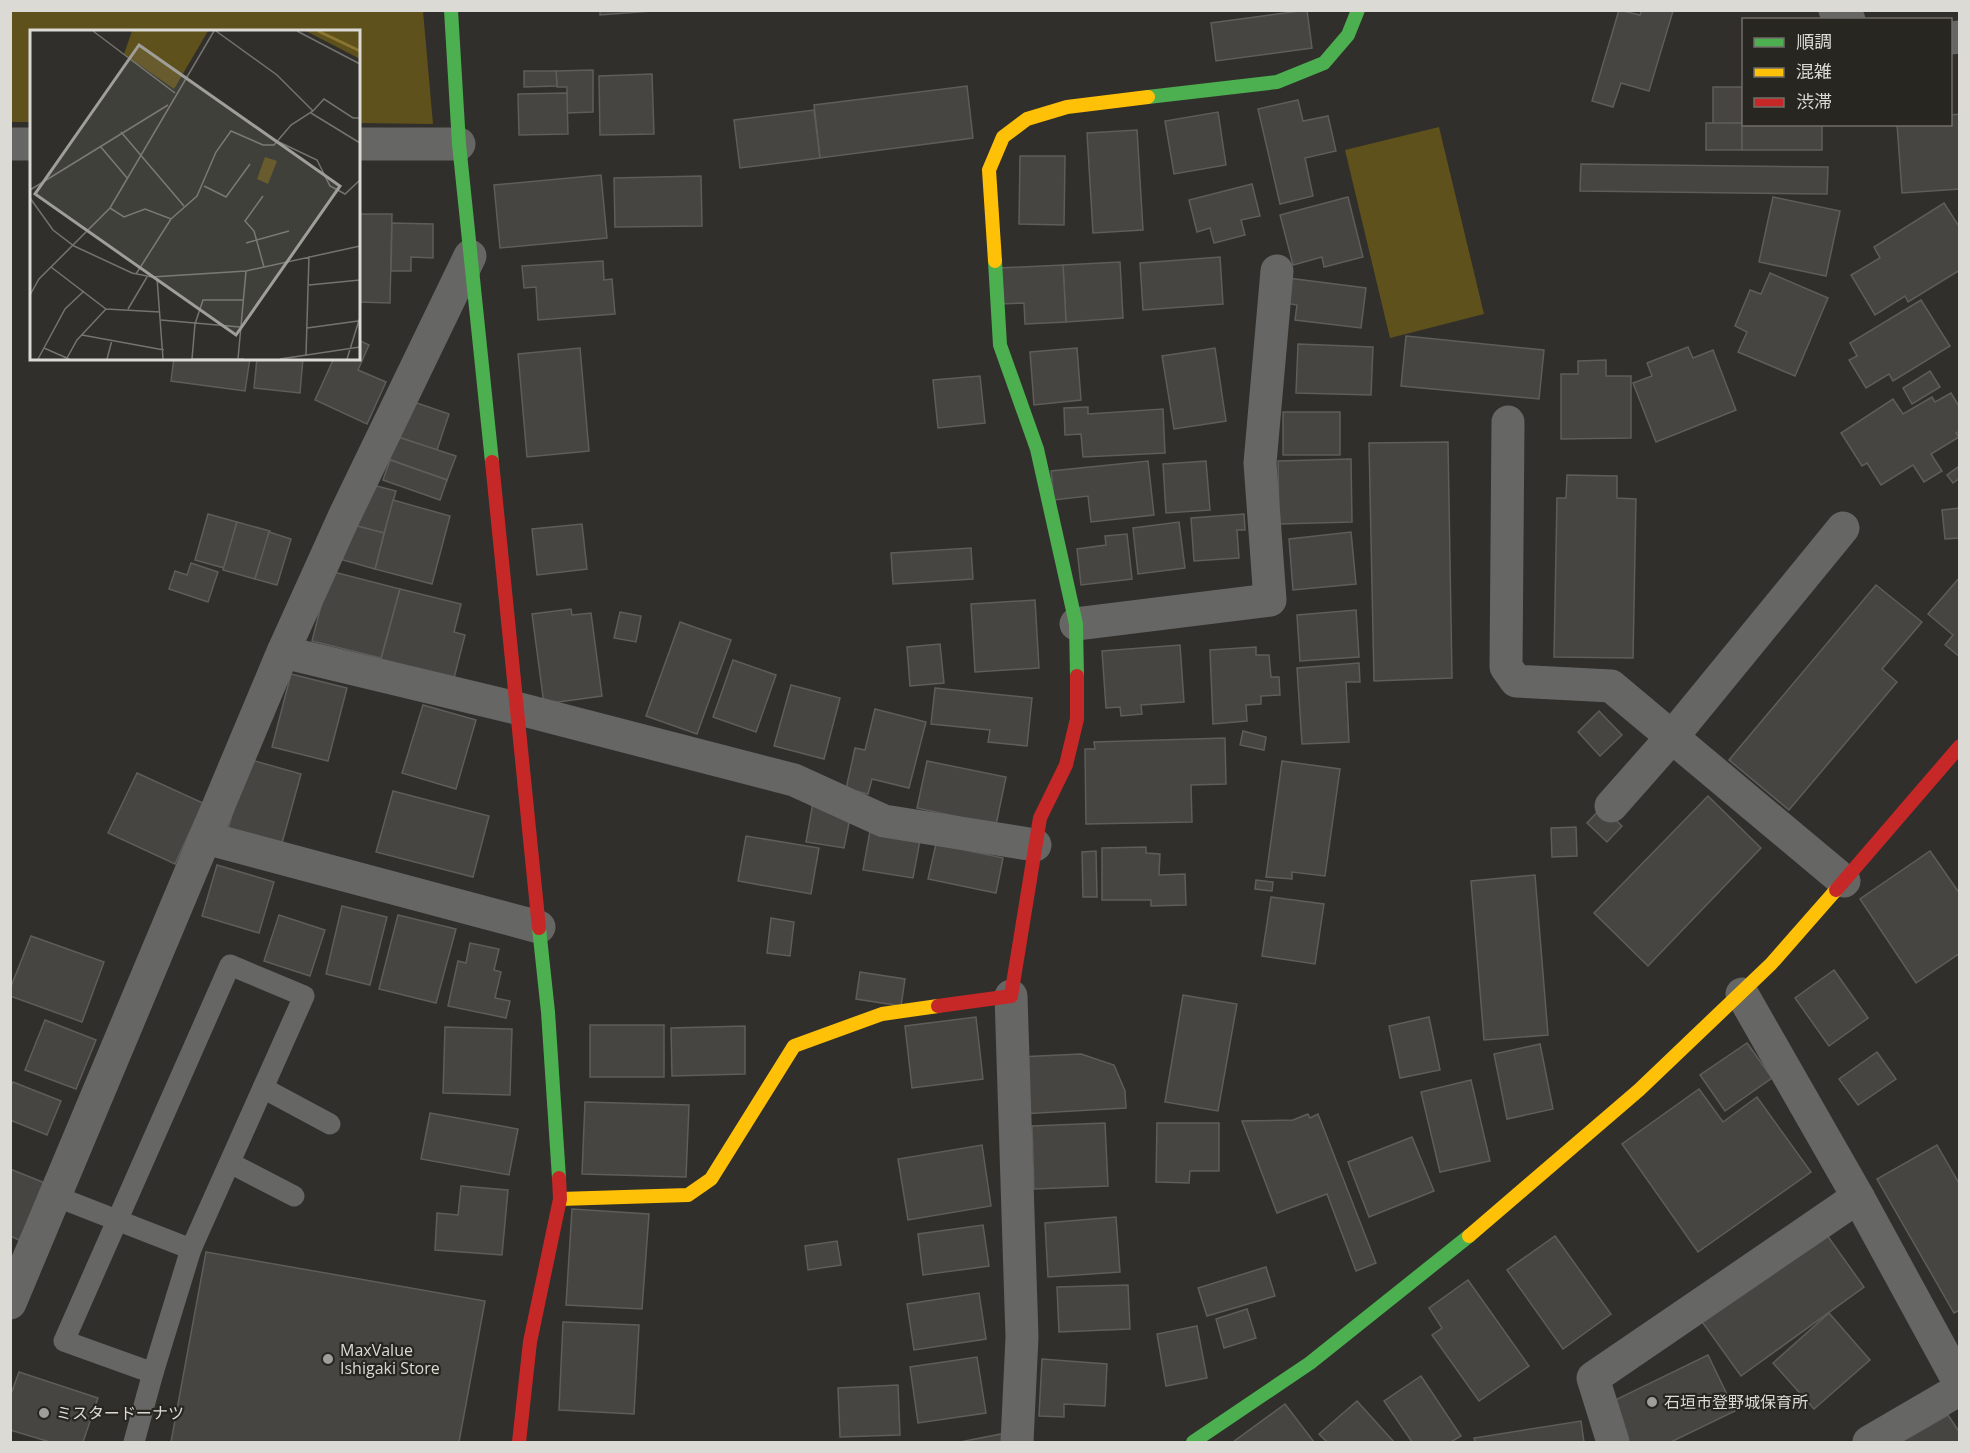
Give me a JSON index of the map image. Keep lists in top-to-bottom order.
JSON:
{
  "places": ["MaxValue Ishigaki Store", "石垣市登野城保育所", "ミスタードーナツ"],
  "legend": ["順調", "混雑", "渋滞"]
}
